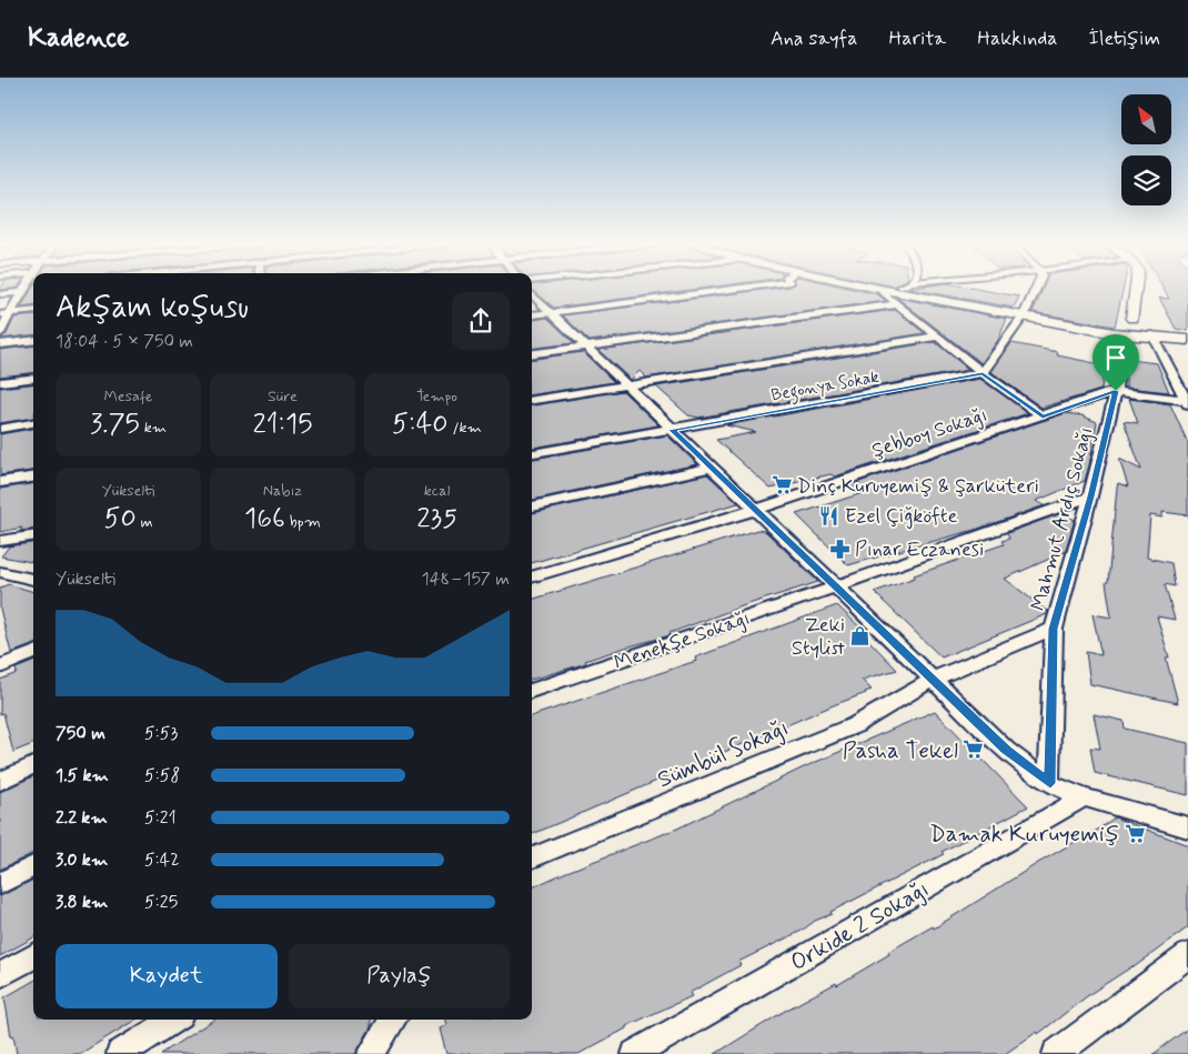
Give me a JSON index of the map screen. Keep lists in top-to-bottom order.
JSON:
{
  "streets": {
    "street": [
      "Begonya Sokak",
      "Şebboy Sokağı",
      "Mahmut Ardıç Sokağı",
      "Menekşe Sokağı",
      "Sümbül Sokağı",
      "Orkide 2 Sokağı"
    ]
  },
  "crossings": [
    ["Şebboy Sokağı", "Mahmut Ardıç Sokağı"],
    ["Mahmut Ardıç Sokağı", "Menekşe Sokağı"],
    ["Mahmut Ardıç Sokağı", "Sümbül Sokağı"]
  ],
  "places": {
    "supermarket": ["Dinç Kuruyemiş & Şarküteri", "Pasha Tekel", "Damak Kuruyemiş"],
    "restaurant": ["Ezel Çiğköfte"],
    "pharmacy": ["Pınar Eczanesi"],
    "shop": ["Zeki Stylist"]
  },
  "north": "top left",
  "page": {
    "header": "Kadence",
    "nav": [
      "Ana sayfa",
      "Harita",
      "Hakkında",
      "İletişim"
    ],
    "heading": ["Akşam koşusu", "18:04 · 5 × 750 m"],
    "stats": [
      ["Mesafe", "3.75 km"],
      ["Süre", "21:15"],
      ["Tempo", "5:40 /km"],
      ["Yükselti", "50 m"],
      ["Nabız", "166 bpm"],
      ["kcal", "235"]
    ],
    "chart": ["Yükselti", "148–157 m"],
    "list": [
      {
        "name": "750 m",
        "note": "5:53"
      },
      {
        "name": "1.5 km",
        "note": "5:58"
      },
      {
        "name": "2.2 km",
        "note": "5:21"
      },
      {
        "name": "3.0 km",
        "note": "5:42"
      },
      {
        "name": "3.8 km",
        "note": "5:25"
      }
    ],
    "buttons": ["Kaydet", "Paylaş"]
  }
}
